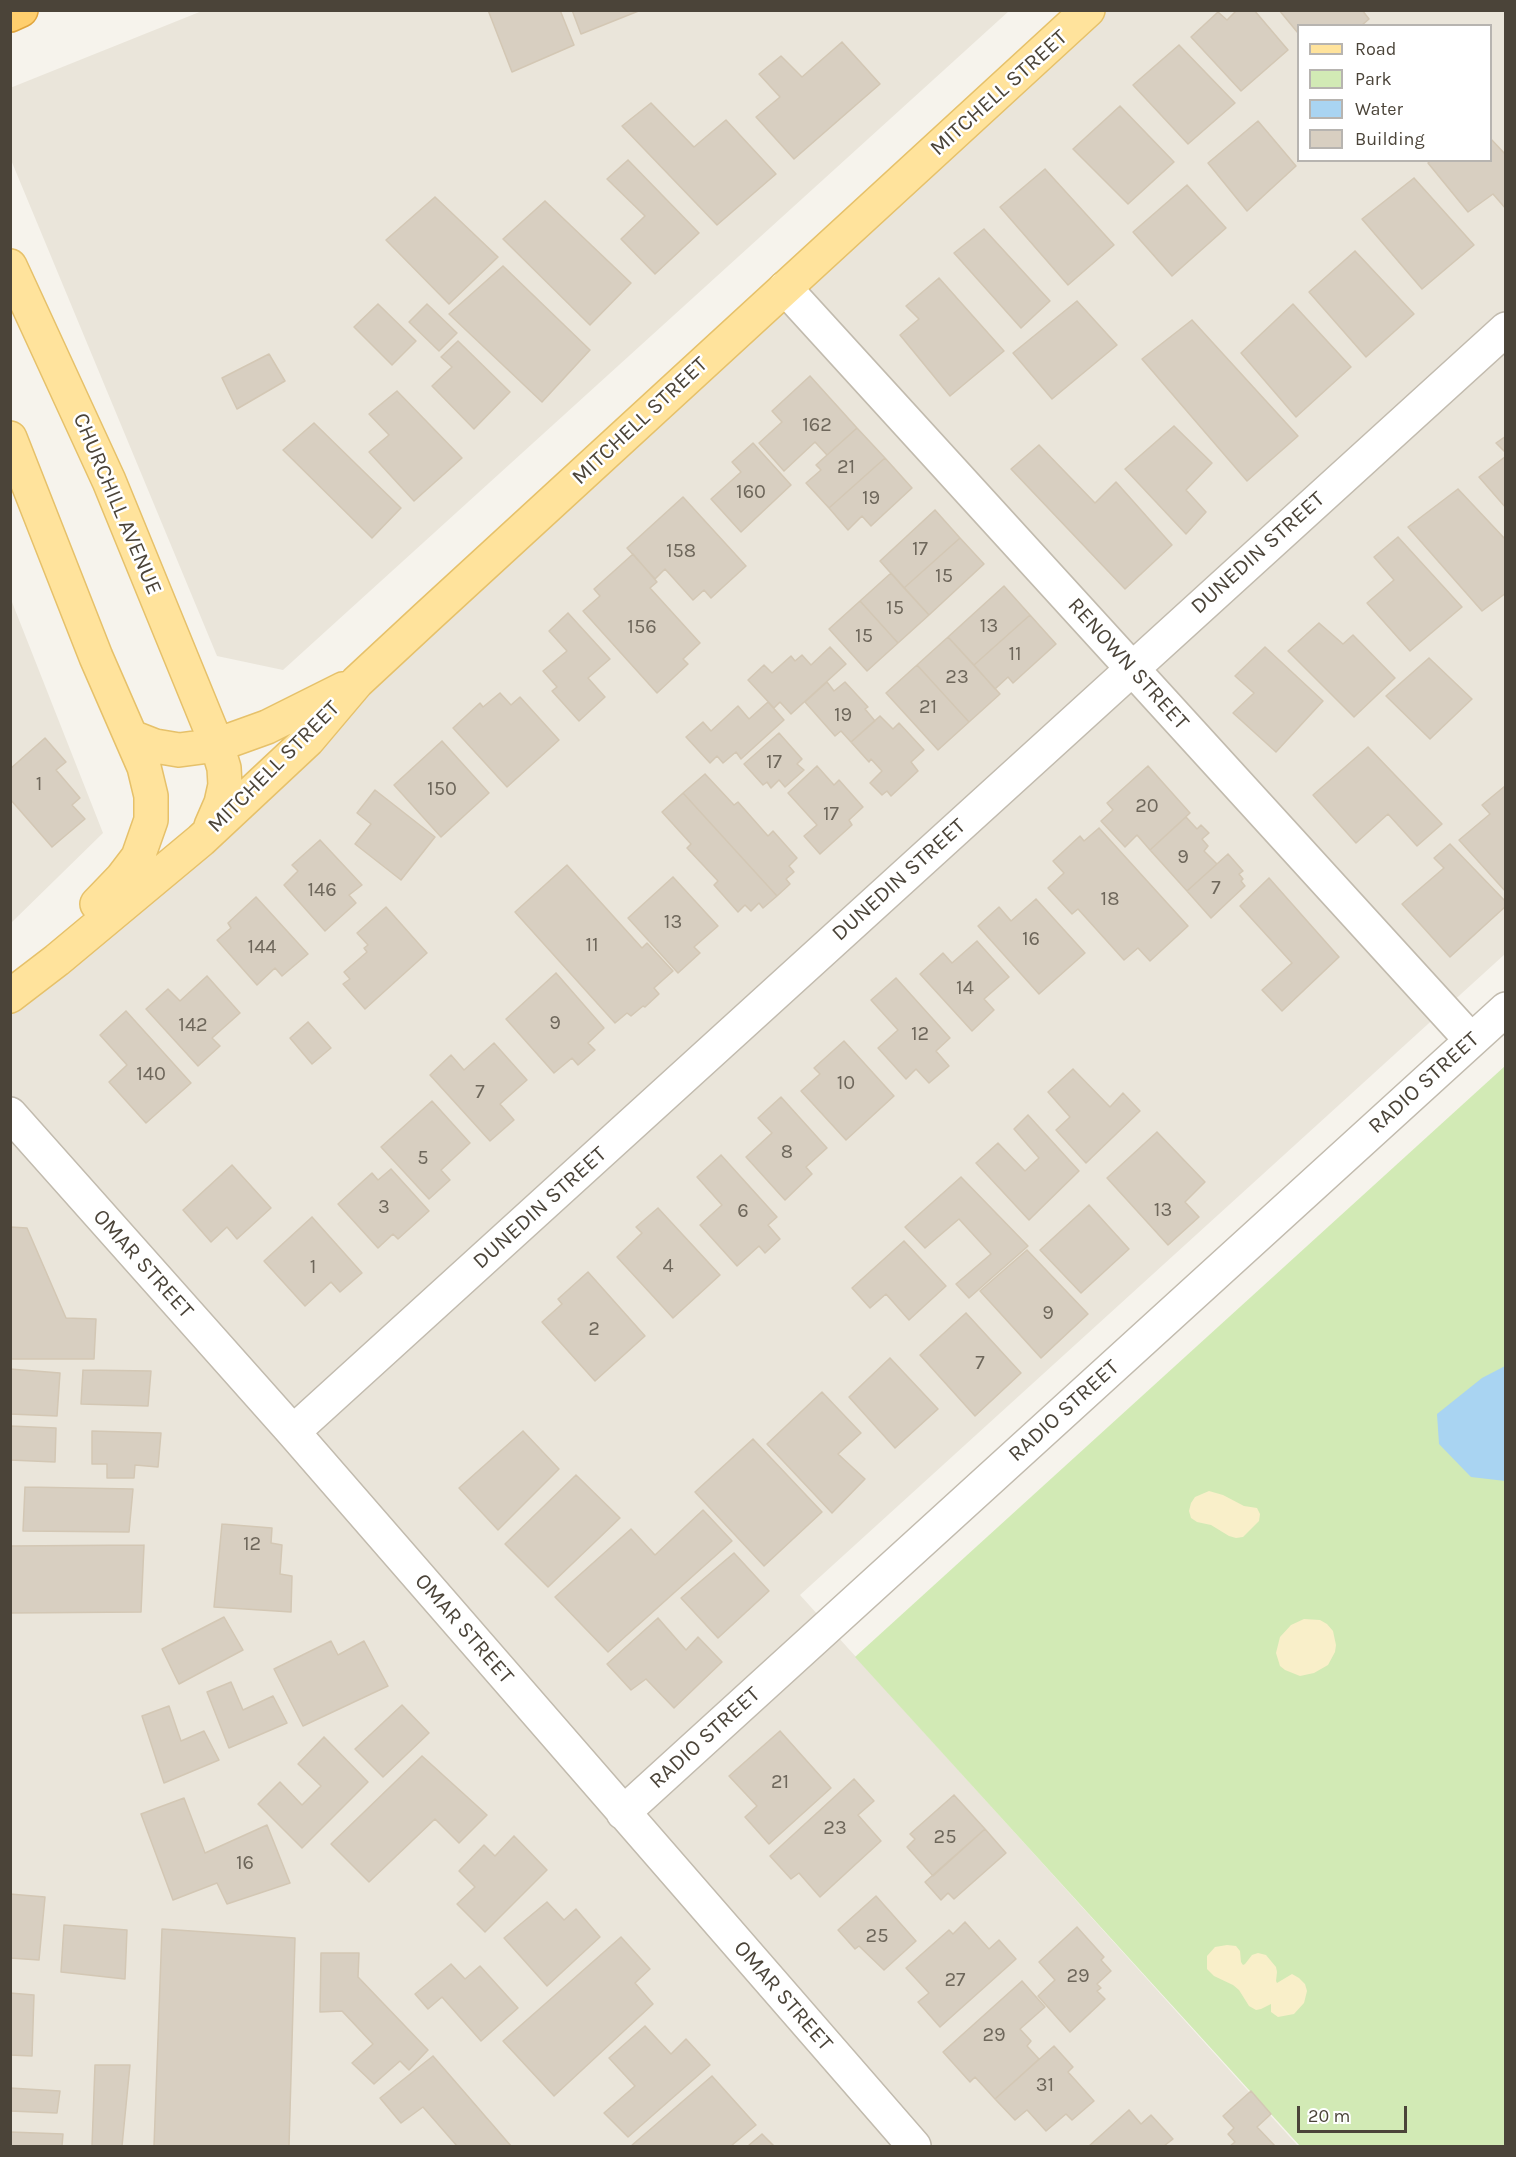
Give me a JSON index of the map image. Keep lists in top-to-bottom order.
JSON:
{
  "streets": {
    "main road": ["MITCHELL STREET", "CHURCHILL AVENUE"],
    "street": [
      "DUNEDIN STREET",
      "RENOWN STREET",
      "RADIO STREET",
      "OMAR STREET"
    ]
  },
  "crossings": [
    ["MITCHELL STREET", "CHURCHILL AVENUE"],
    ["MITCHELL STREET", "RENOWN STREET"],
    ["DUNEDIN STREET", "RENOWN STREET"],
    ["DUNEDIN STREET", "OMAR STREET"],
    ["RENOWN STREET", "RADIO STREET"],
    ["RADIO STREET", "OMAR STREET"]
  ],
  "house_numbers": [
    "162",
    "21",
    "160",
    "19",
    "17",
    "158",
    "15",
    "15",
    "13",
    "156",
    "15",
    "11",
    "23",
    "21",
    "19",
    "17",
    "1",
    "150",
    "20",
    "17",
    "9",
    "7",
    "146",
    "18",
    "13",
    "16",
    "11",
    "144",
    "14",
    "9",
    "142",
    "12",
    "140",
    "10",
    "7",
    "8",
    "5",
    "3",
    "13",
    "6",
    "4",
    "1",
    "9",
    "2",
    "7",
    "12",
    "21",
    "23",
    "25",
    "16",
    "25",
    "29",
    "27",
    "29",
    "31"
  ],
  "legend": [
    "Road",
    "Park",
    "Water",
    "Building"
  ],
  "scale_bar": "20 m"
}
